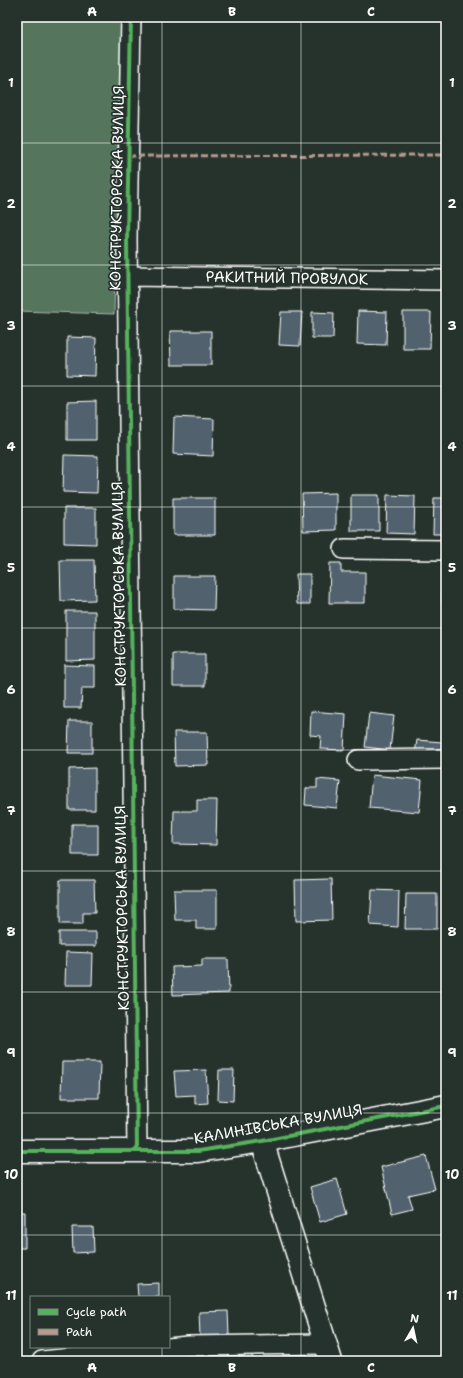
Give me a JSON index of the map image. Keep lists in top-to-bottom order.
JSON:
{
  "streets": {
    "street": ["КОНСТРУКТОРСЬКА ВУЛИЦЯ", "РАКИТНИЙ ПРОВУЛОК", "КАЛИНІВСЬКА ВУЛИЦЯ"]
  },
  "crossings": [
    ["КОНСТРУКТОРСЬКА ВУЛИЦЯ", "РАКИТНИЙ ПРОВУЛОК"],
    ["КОНСТРУКТОРСЬКА ВУЛИЦЯ", "КАЛИНІВСЬКА ВУЛИЦЯ"]
  ],
  "legend": ["Cycle path", "Path"],
  "north": "top",
  "grid": {
    "columns": ["A", "B", "C"],
    "rows": [
      "1",
      "2",
      "3",
      "4",
      "5",
      "6",
      "7",
      "8",
      "9",
      "10",
      "11"
    ]
  }
}
